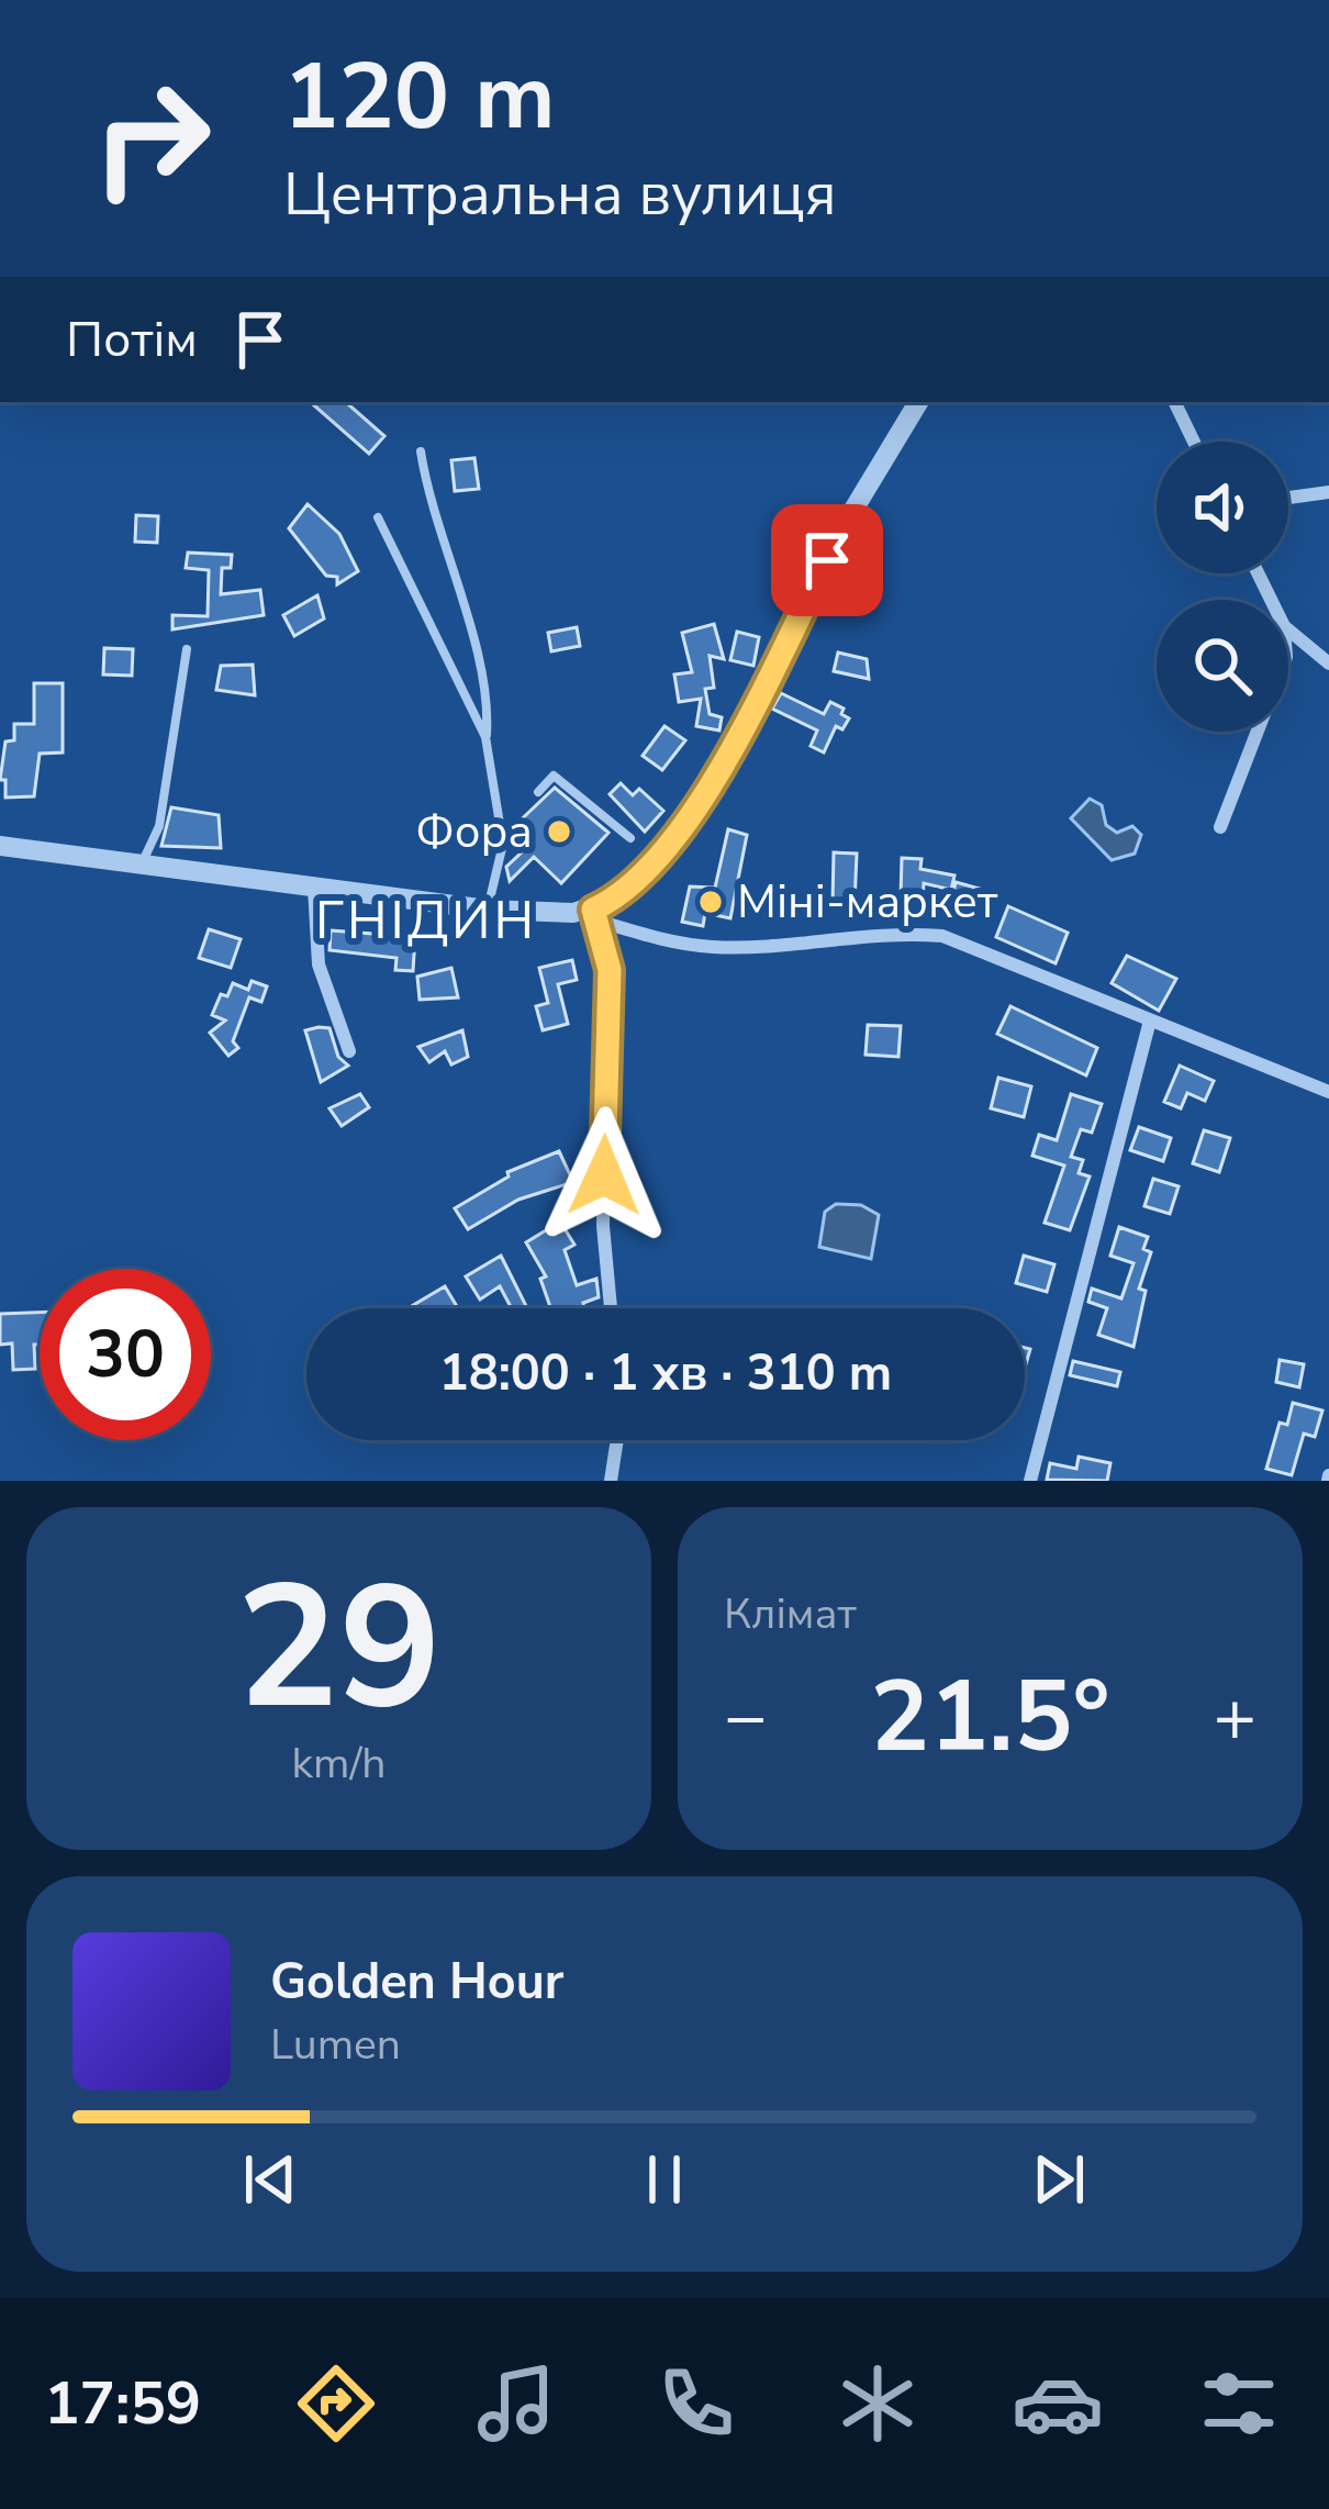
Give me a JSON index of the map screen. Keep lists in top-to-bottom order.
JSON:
{
  "districts": ["ГНІДИН"],
  "places": ["Фора", "Міні-маркет"],
  "page": {
    "turn": ["120 m", "Центральна вулиця"],
    "then": "Потім",
    "limit": "30",
    "trip": "18:00 · 1 хв · 310 m",
    "tile": [
      ["29", "km/h"],
      "Клімат"
    ],
    "heat": ["−", "21.5°", "+"],
    "song": ["Golden Hour", "Lumen"],
    "tabs": "17:59"
  }
}
